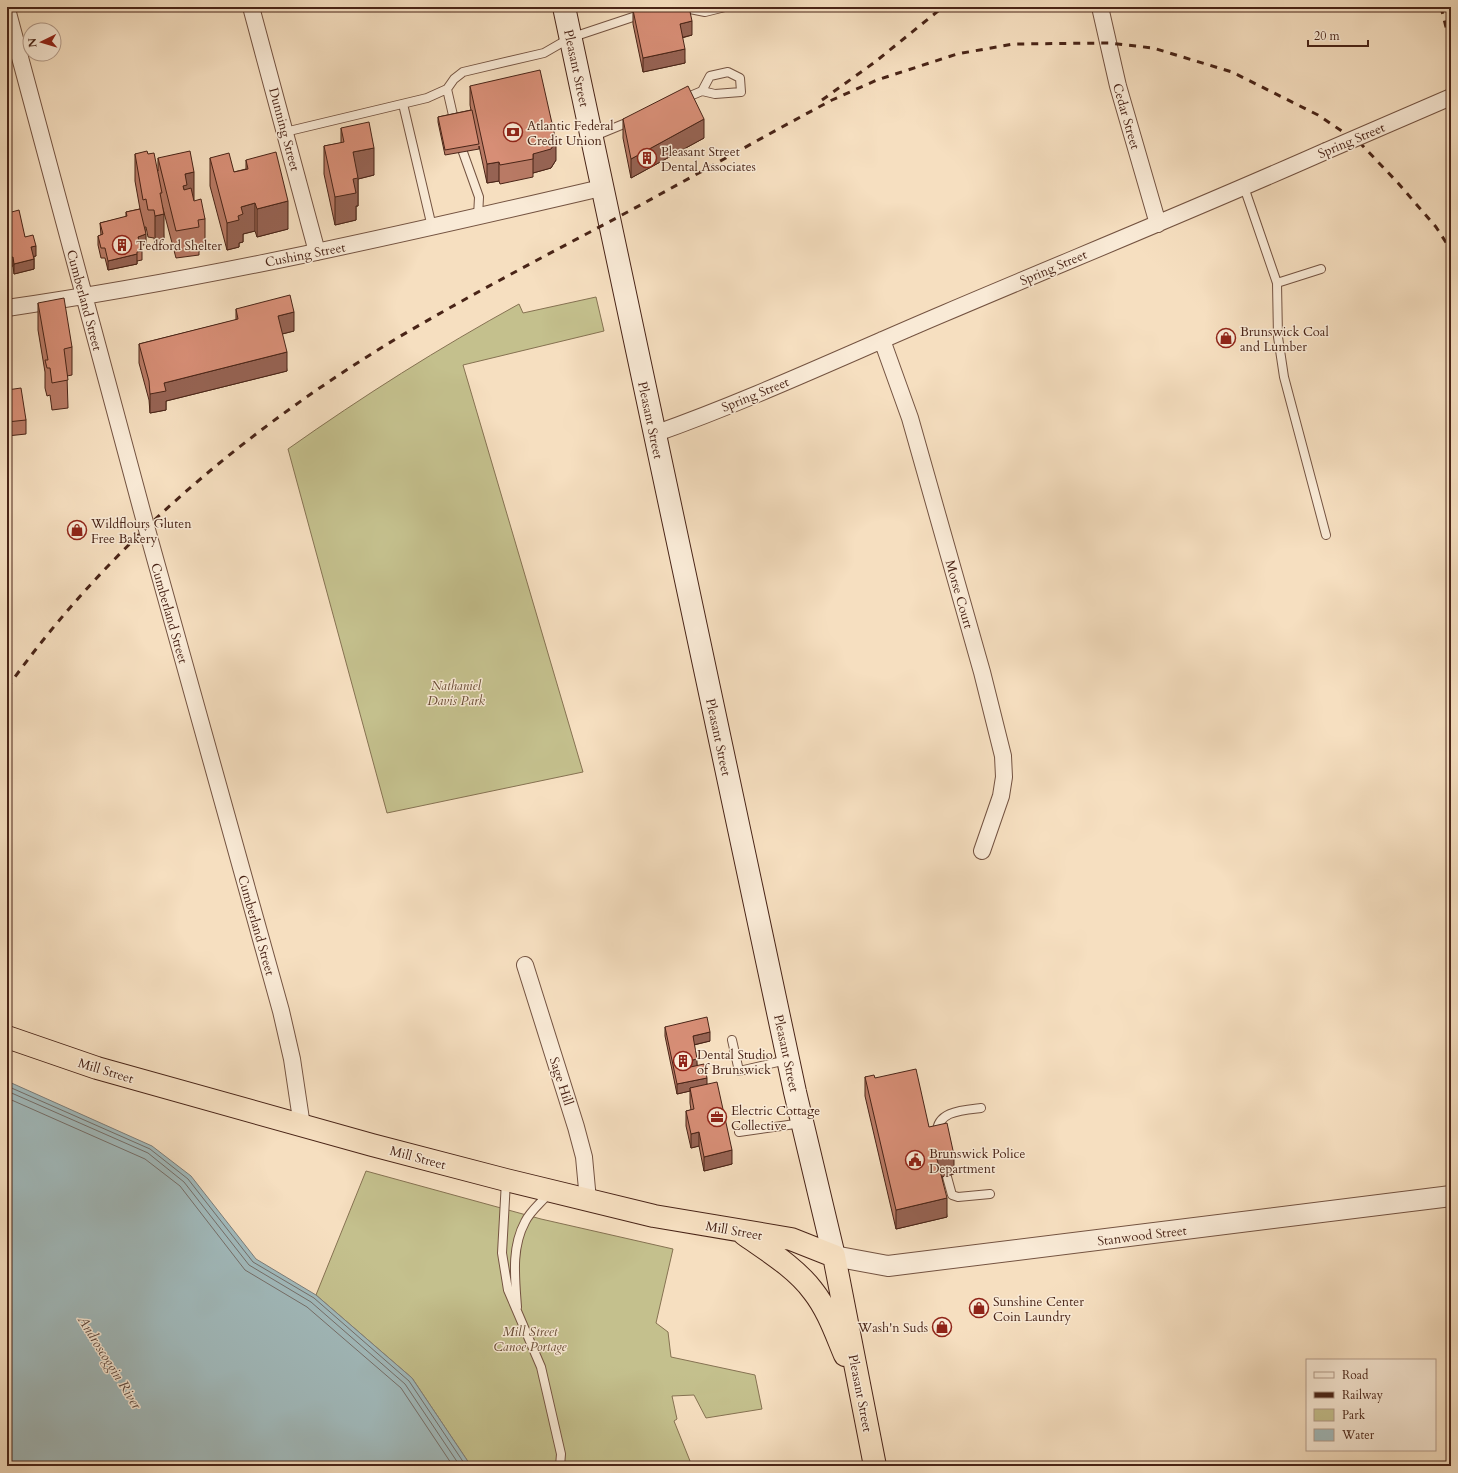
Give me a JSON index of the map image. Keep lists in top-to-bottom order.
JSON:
{
  "streets": {
    "highway": ["Pleasant Street", "Mill Street"],
    "street": [
      "Cedar Street",
      "Dunning Street",
      "Spring Street",
      "Cushing Street",
      "Cumberland Street",
      "Morse Court",
      "Sage Hill",
      "Stanwood Street"
    ]
  },
  "crossings": [
    ["Pleasant Street", "Spring Street"],
    ["Pleasant Street", "Cushing Street"],
    ["Pleasant Street", "Mill Street"],
    ["Pleasant Street", "Stanwood Street"],
    ["Cedar Street", "Spring Street"],
    ["Dunning Street", "Cushing Street"],
    ["Spring Street", "Morse Court"],
    ["Cushing Street", "Cumberland Street"],
    ["Cumberland Street", "Mill Street"],
    ["Mill Street", "Sage Hill"],
    ["Mill Street", "Stanwood Street"]
  ],
  "water": ["Androscoggin River"],
  "parks": ["Nathaniel Davis Park", "Mill Street Canoe Portage"],
  "places": {
    "bank": ["Atlantic Federal Credit Union"],
    "building": ["Pleasant Street Dental Associates", "Tedford Shelter", "Dental Studio of Brunswick"],
    "shop": [
      "Brunswick Coal and Lumber",
      "Wildflours Gluten Free Bakery",
      "Sunshine Center Coin Laundry",
      "Wash'n Suds"
    ],
    "office": ["Electric Cottage Collective"],
    "public building": ["Brunswick Police Department"]
  },
  "legend": [
    "Road",
    "Railway",
    "Park",
    "Water"
  ],
  "scale_bar": "20 m",
  "north": "left"
}
